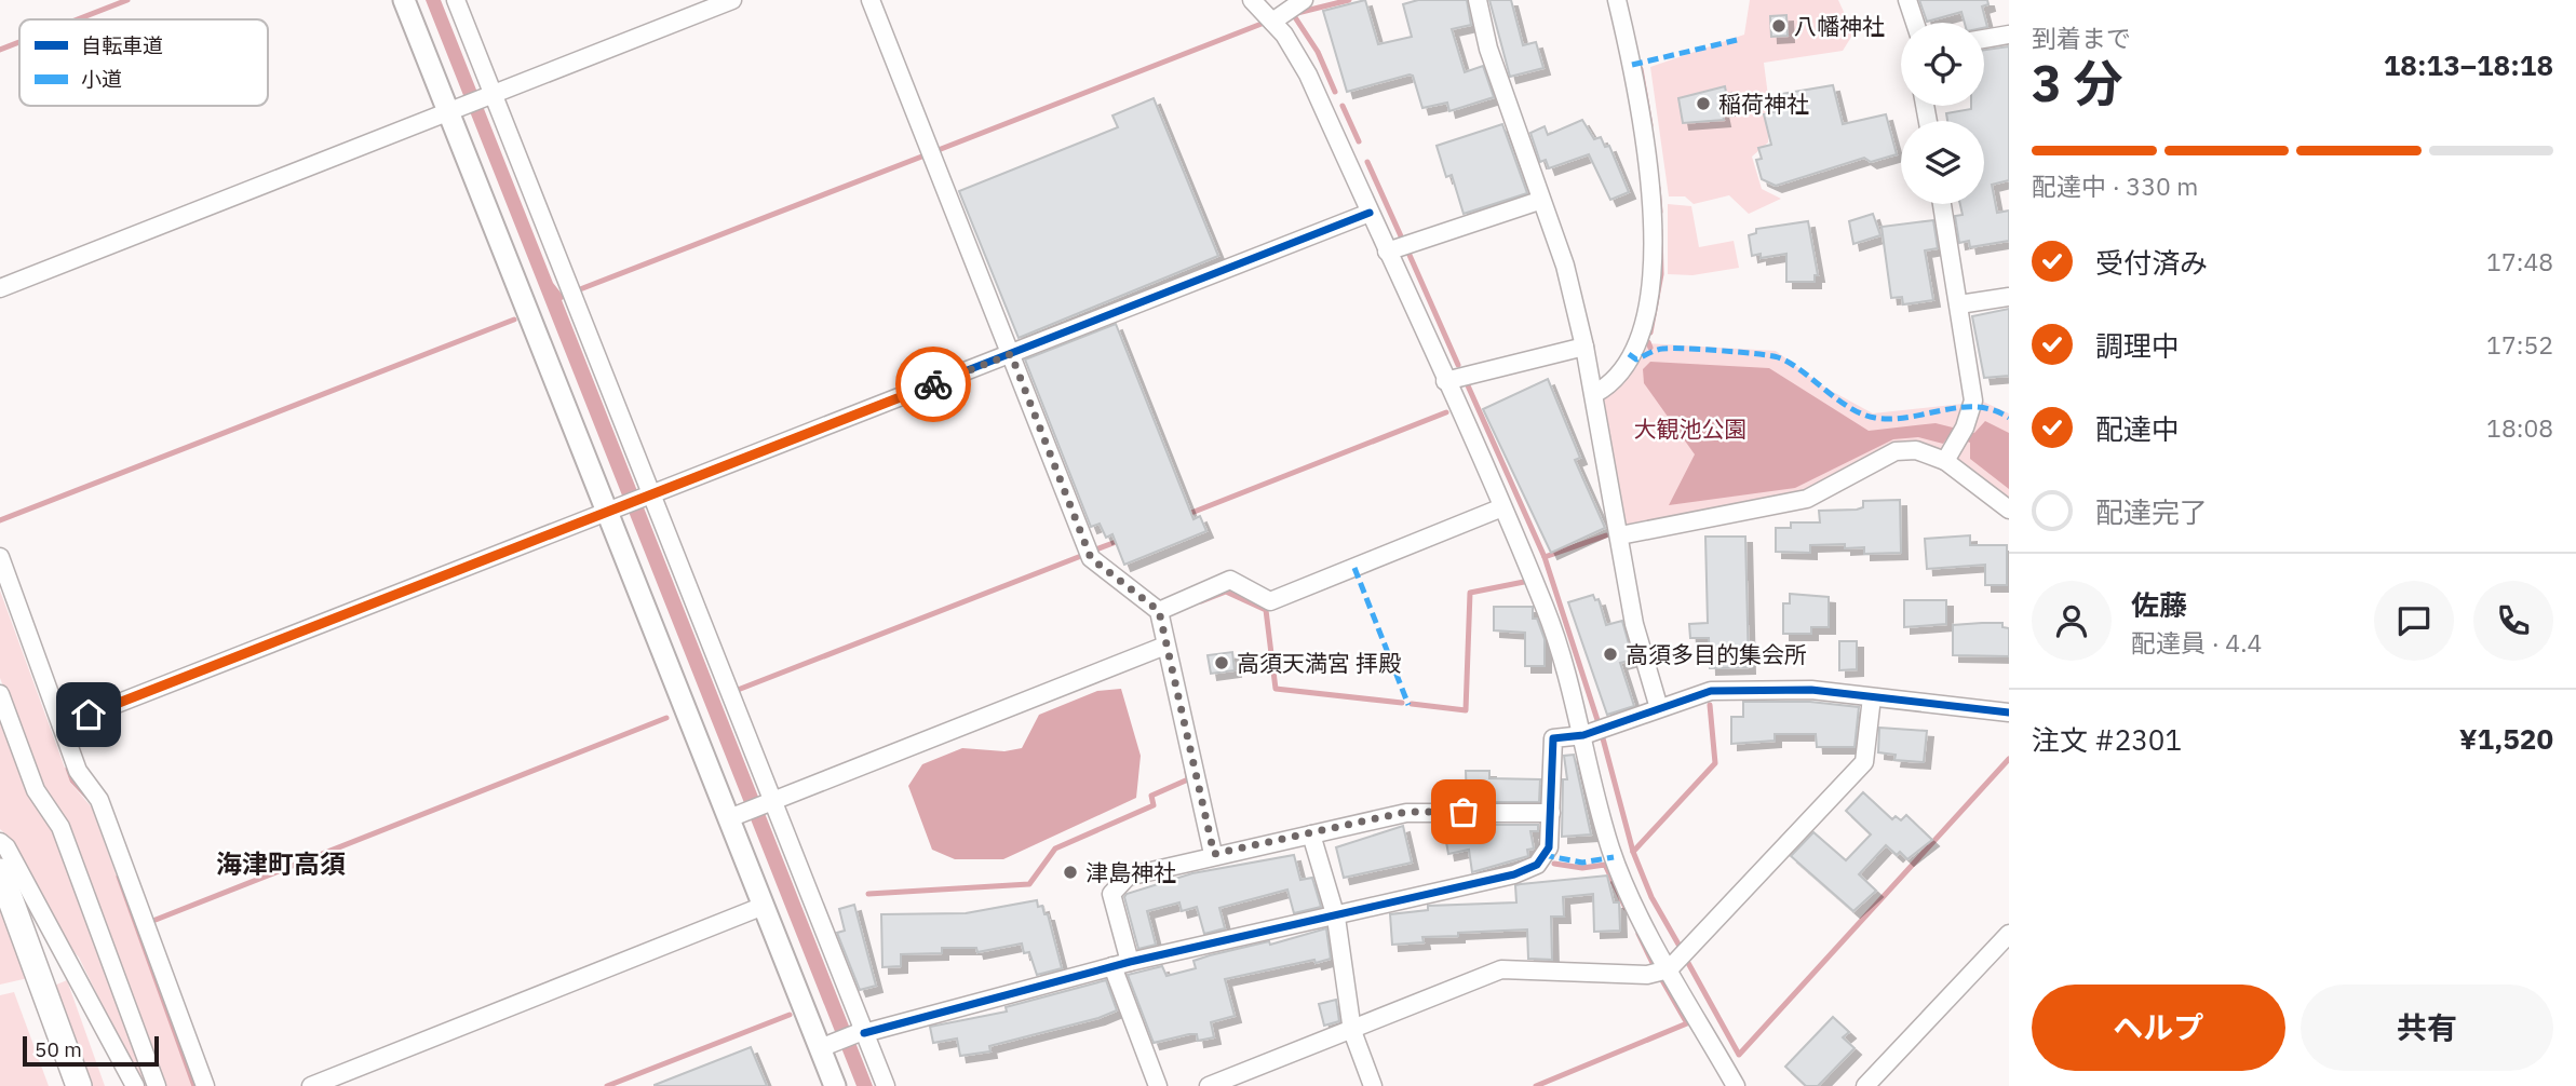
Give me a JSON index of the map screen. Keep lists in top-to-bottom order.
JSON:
{
  "districts": ["海津町高須"],
  "parks": ["大観池公園"],
  "places": [
    "八幡神社",
    "稲荷神社",
    "高須多目的集会所",
    "高須天満宮 拝殿",
    "津島神社"
  ],
  "legend": ["自転車道", "小道"],
  "scale_bar": "50 m",
  "page": {
    "heading": ["3 分", "到着まで", "18:13–18:18"],
    "panel": [
      "佐藤",
      "配達員 · 4.4",
      "注文 #2301",
      "¥1,520"
    ],
    "bar": "配達中 · 330 m",
    "list": [
      ["受付済み", "17:48"],
      ["調理中", "17:52"],
      ["配達中", "18:08"],
      "配達完了"
    ],
    "buttons": ["ヘルプ", "共有"],
    "scale": "50 m"
  }
}
